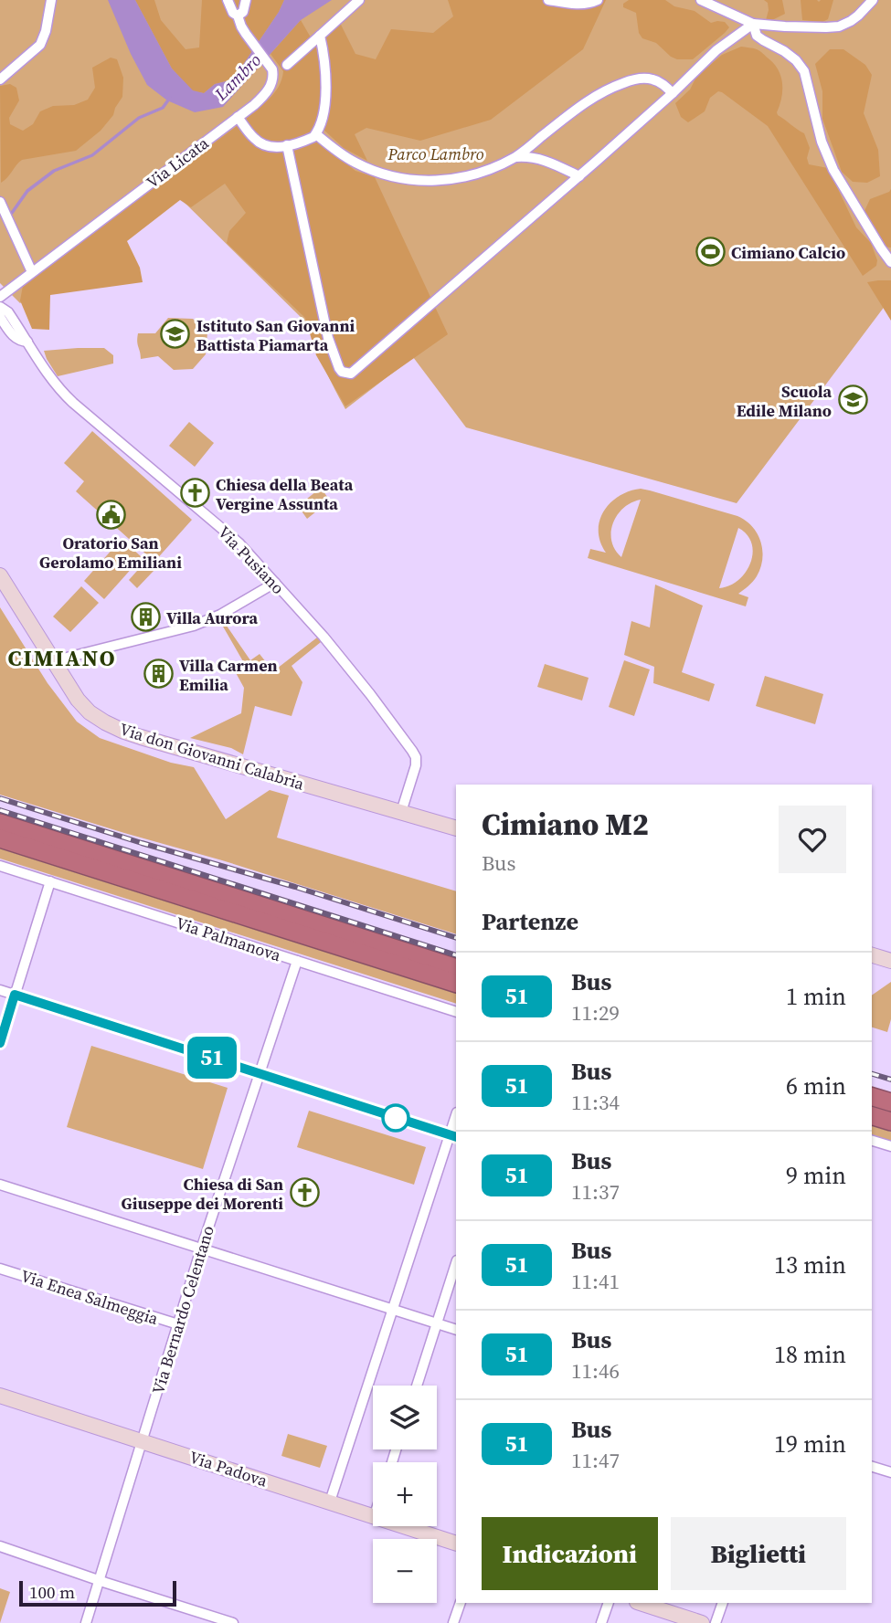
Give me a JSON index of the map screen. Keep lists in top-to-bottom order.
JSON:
{
  "streets": {
    "highway": ["Via Palmanova"],
    "street": [
      "Via Licata",
      "Via Pusiano",
      "Via don Giovanni Calabria",
      "Via Enea Salmeggia",
      "Via Bernardo Celentano",
      "Via Padova"
    ]
  },
  "crossings": [
    ["Via Pusiano", "Via don Giovanni Calabria"],
    ["Via Palmanova", "Via Bernardo Celentano"],
    ["Via Enea Salmeggia", "Via Bernardo Celentano"],
    ["Via Bernardo Celentano", "Via Padova"]
  ],
  "districts": ["CIMIANO"],
  "water": ["Lambro"],
  "parks": ["Parco Lambro"],
  "places": {
    "sports": ["Cimiano Calcio"],
    "school or university": ["Istituto San Giovanni Battista Piamarta", "Scuola Edile Milano"],
    "church": ["Chiesa della Beata Vergine Assunta", "Chiesa di San Giuseppe dei Morenti"],
    "public building": ["Oratorio San Gerolamo Emiliani"],
    "building": ["Villa Aurora", "Villa Carmen Emilia"]
  },
  "lines": ["bus line 51"],
  "scale_bar": "100 m",
  "page": {
    "on_map": "51",
    "heading": [
      ["Cimiano M2", "Bus"],
      "Partenze"
    ],
    "list": [
      {
        "mark": "51",
        "name": "Bus",
        "note": "11:29",
        "value": "1 min"
      },
      {
        "mark": "51",
        "name": "Bus",
        "note": "11:34",
        "value": "6 min"
      },
      {
        "mark": "51",
        "name": "Bus",
        "note": "11:37",
        "value": "9 min"
      },
      {
        "mark": "51",
        "name": "Bus",
        "note": "11:41",
        "value": "13 min"
      },
      {
        "mark": "51",
        "name": "Bus",
        "note": "11:46",
        "value": "18 min"
      },
      {
        "mark": "51",
        "name": "Bus",
        "note": "11:47",
        "value": "19 min"
      }
    ],
    "map_buttons": ["+", "−"],
    "buttons": ["Indicazioni", "Biglietti"],
    "scale": "100 m"
  }
}
